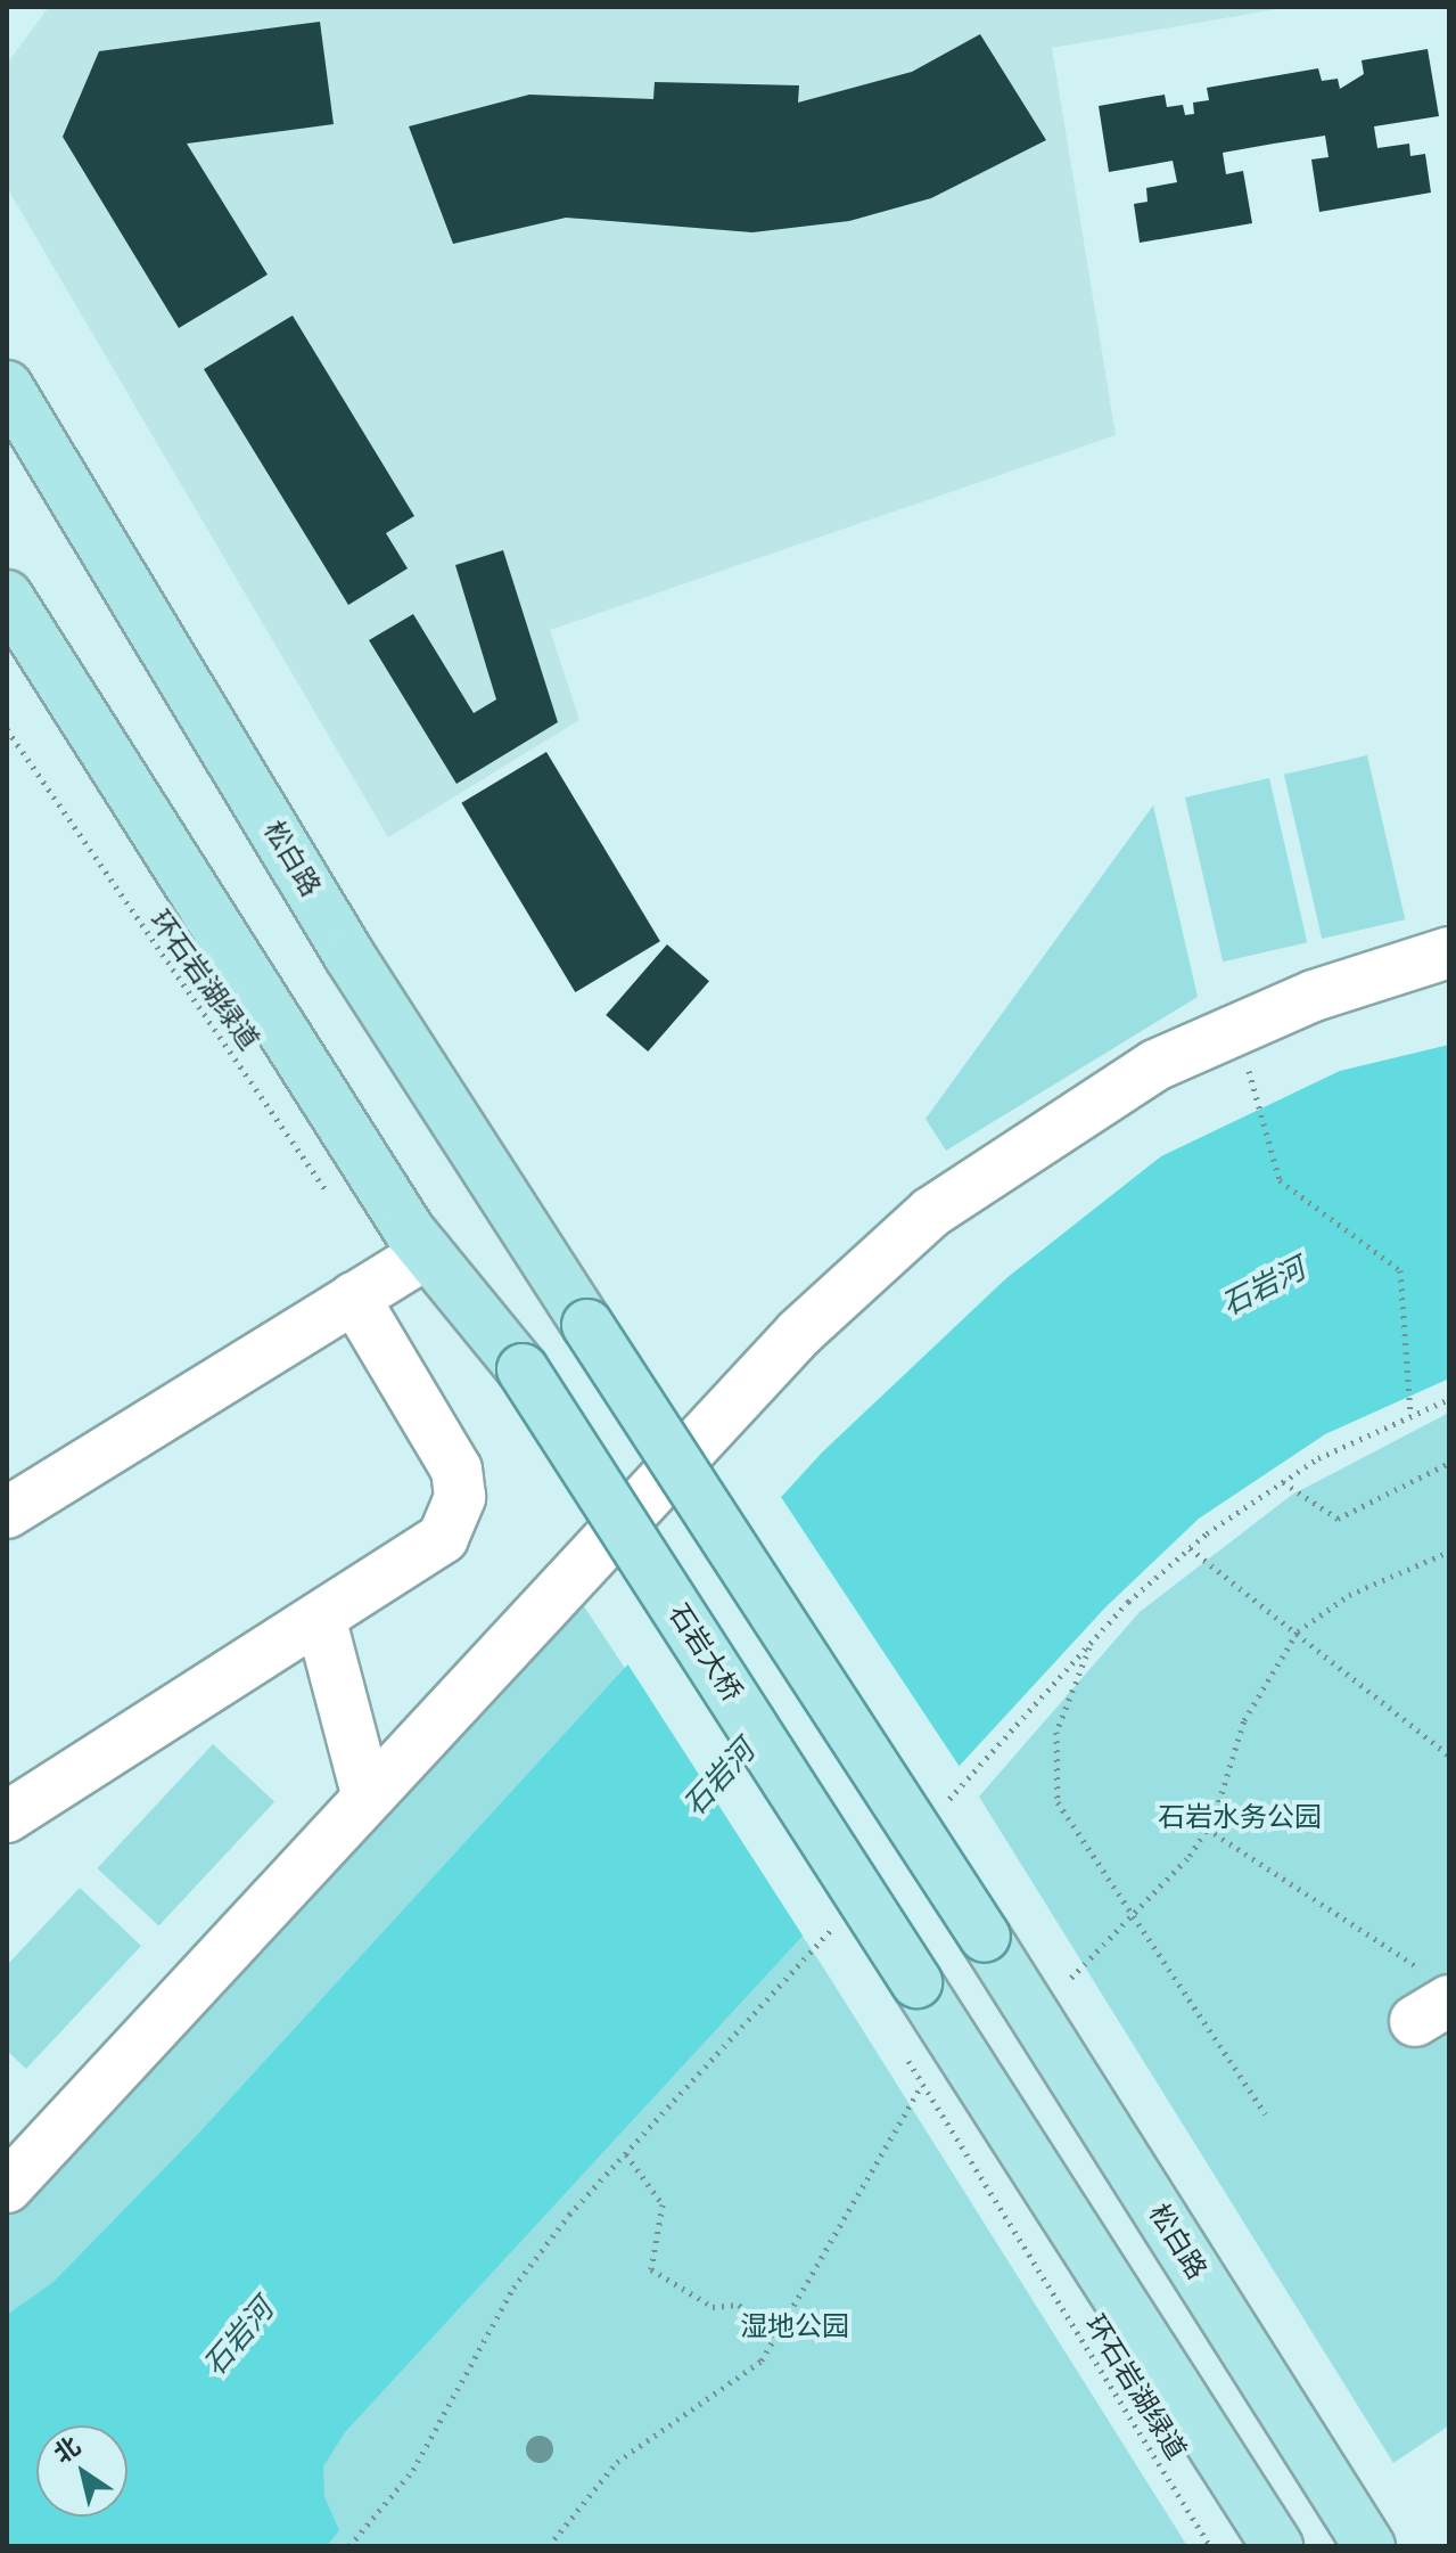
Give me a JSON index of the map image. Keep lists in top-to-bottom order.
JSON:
{
  "streets": {
    "main road": ["松白路", "石岩大桥"],
    "path": ["环石岩湖绿道"]
  },
  "water": ["石岩河"],
  "parks": ["石岩水务公园", "湿地公园"],
  "north": "top left"
}
